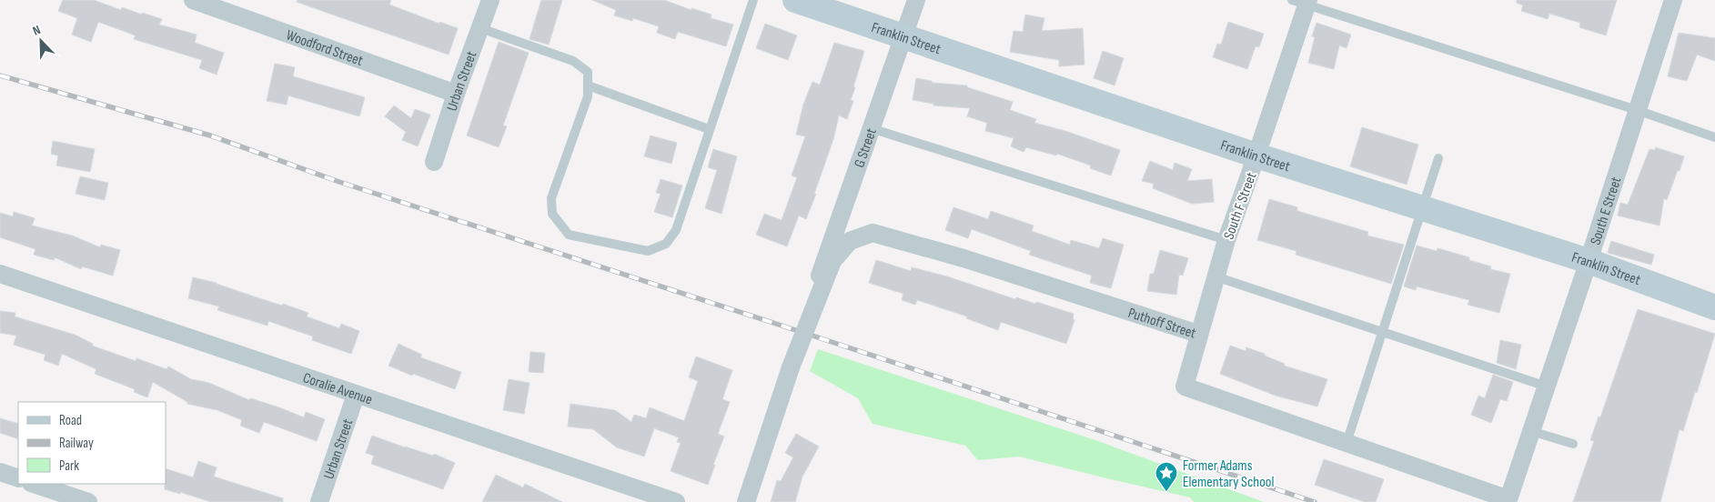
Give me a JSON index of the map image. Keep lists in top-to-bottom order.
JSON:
{
  "streets": {
    "street": [
      "Franklin Street",
      "Woodford Street",
      "Urban Street",
      "G Street",
      "South F Street",
      "South E Street",
      "Puthoff Street",
      "Coralie Avenue"
    ]
  },
  "crossings": [
    ["Franklin Street", "G Street"],
    ["Franklin Street", "South F Street"],
    ["Franklin Street", "South E Street"],
    ["Woodford Street", "Urban Street"],
    ["Urban Street", "Coralie Avenue"],
    ["South F Street", "Puthoff Street"],
    ["South E Street", "Puthoff Street"]
  ],
  "places": {
    "place": ["Former Adams Elementary School"]
  },
  "legend": ["Road", "Railway", "Park"],
  "north": "top left"
}
